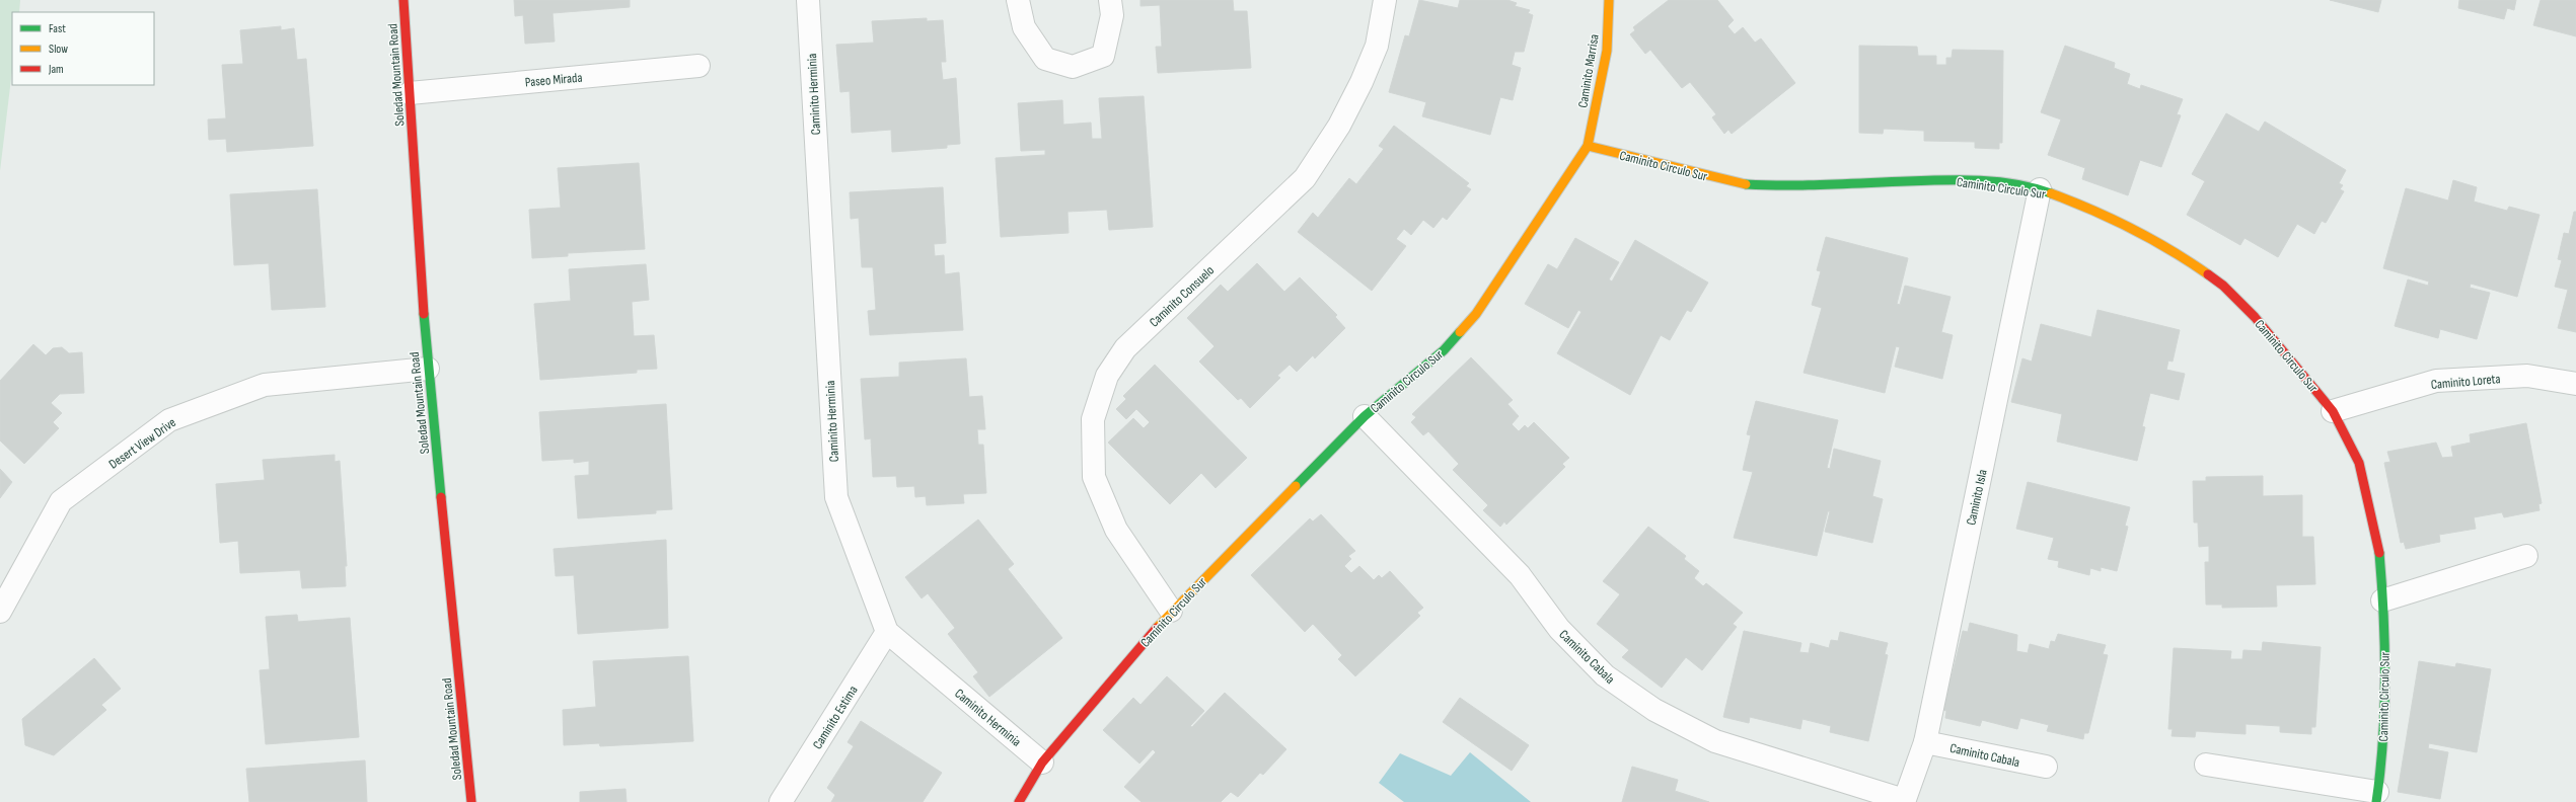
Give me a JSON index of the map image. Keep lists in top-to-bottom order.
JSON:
{
  "streets": {
    "street": [
      "Caminito Marrisa",
      "Soledad Mountain Road",
      "Paseo Mirada",
      "Caminito Herminia",
      "Caminito Circulo Sur",
      "Caminito Consuelo",
      "Caminito Loreta",
      "Desert View Drive",
      "Caminito Isla",
      "Caminito Cabala",
      "Caminito Estima"
    ]
  },
  "crossings": [
    ["Caminito Marrisa", "Caminito Circulo Sur"],
    ["Soledad Mountain Road", "Paseo Mirada"],
    ["Soledad Mountain Road", "Desert View Drive"],
    ["Caminito Herminia", "Caminito Circulo Sur"],
    ["Caminito Herminia", "Caminito Estima"],
    ["Caminito Circulo Sur", "Caminito Consuelo"],
    ["Caminito Circulo Sur", "Caminito Loreta"],
    ["Caminito Circulo Sur", "Caminito Isla"],
    ["Caminito Circulo Sur", "Caminito Cabala"],
    ["Caminito Isla", "Caminito Cabala"]
  ],
  "legend": ["Fast", "Slow", "Jam"]
}
